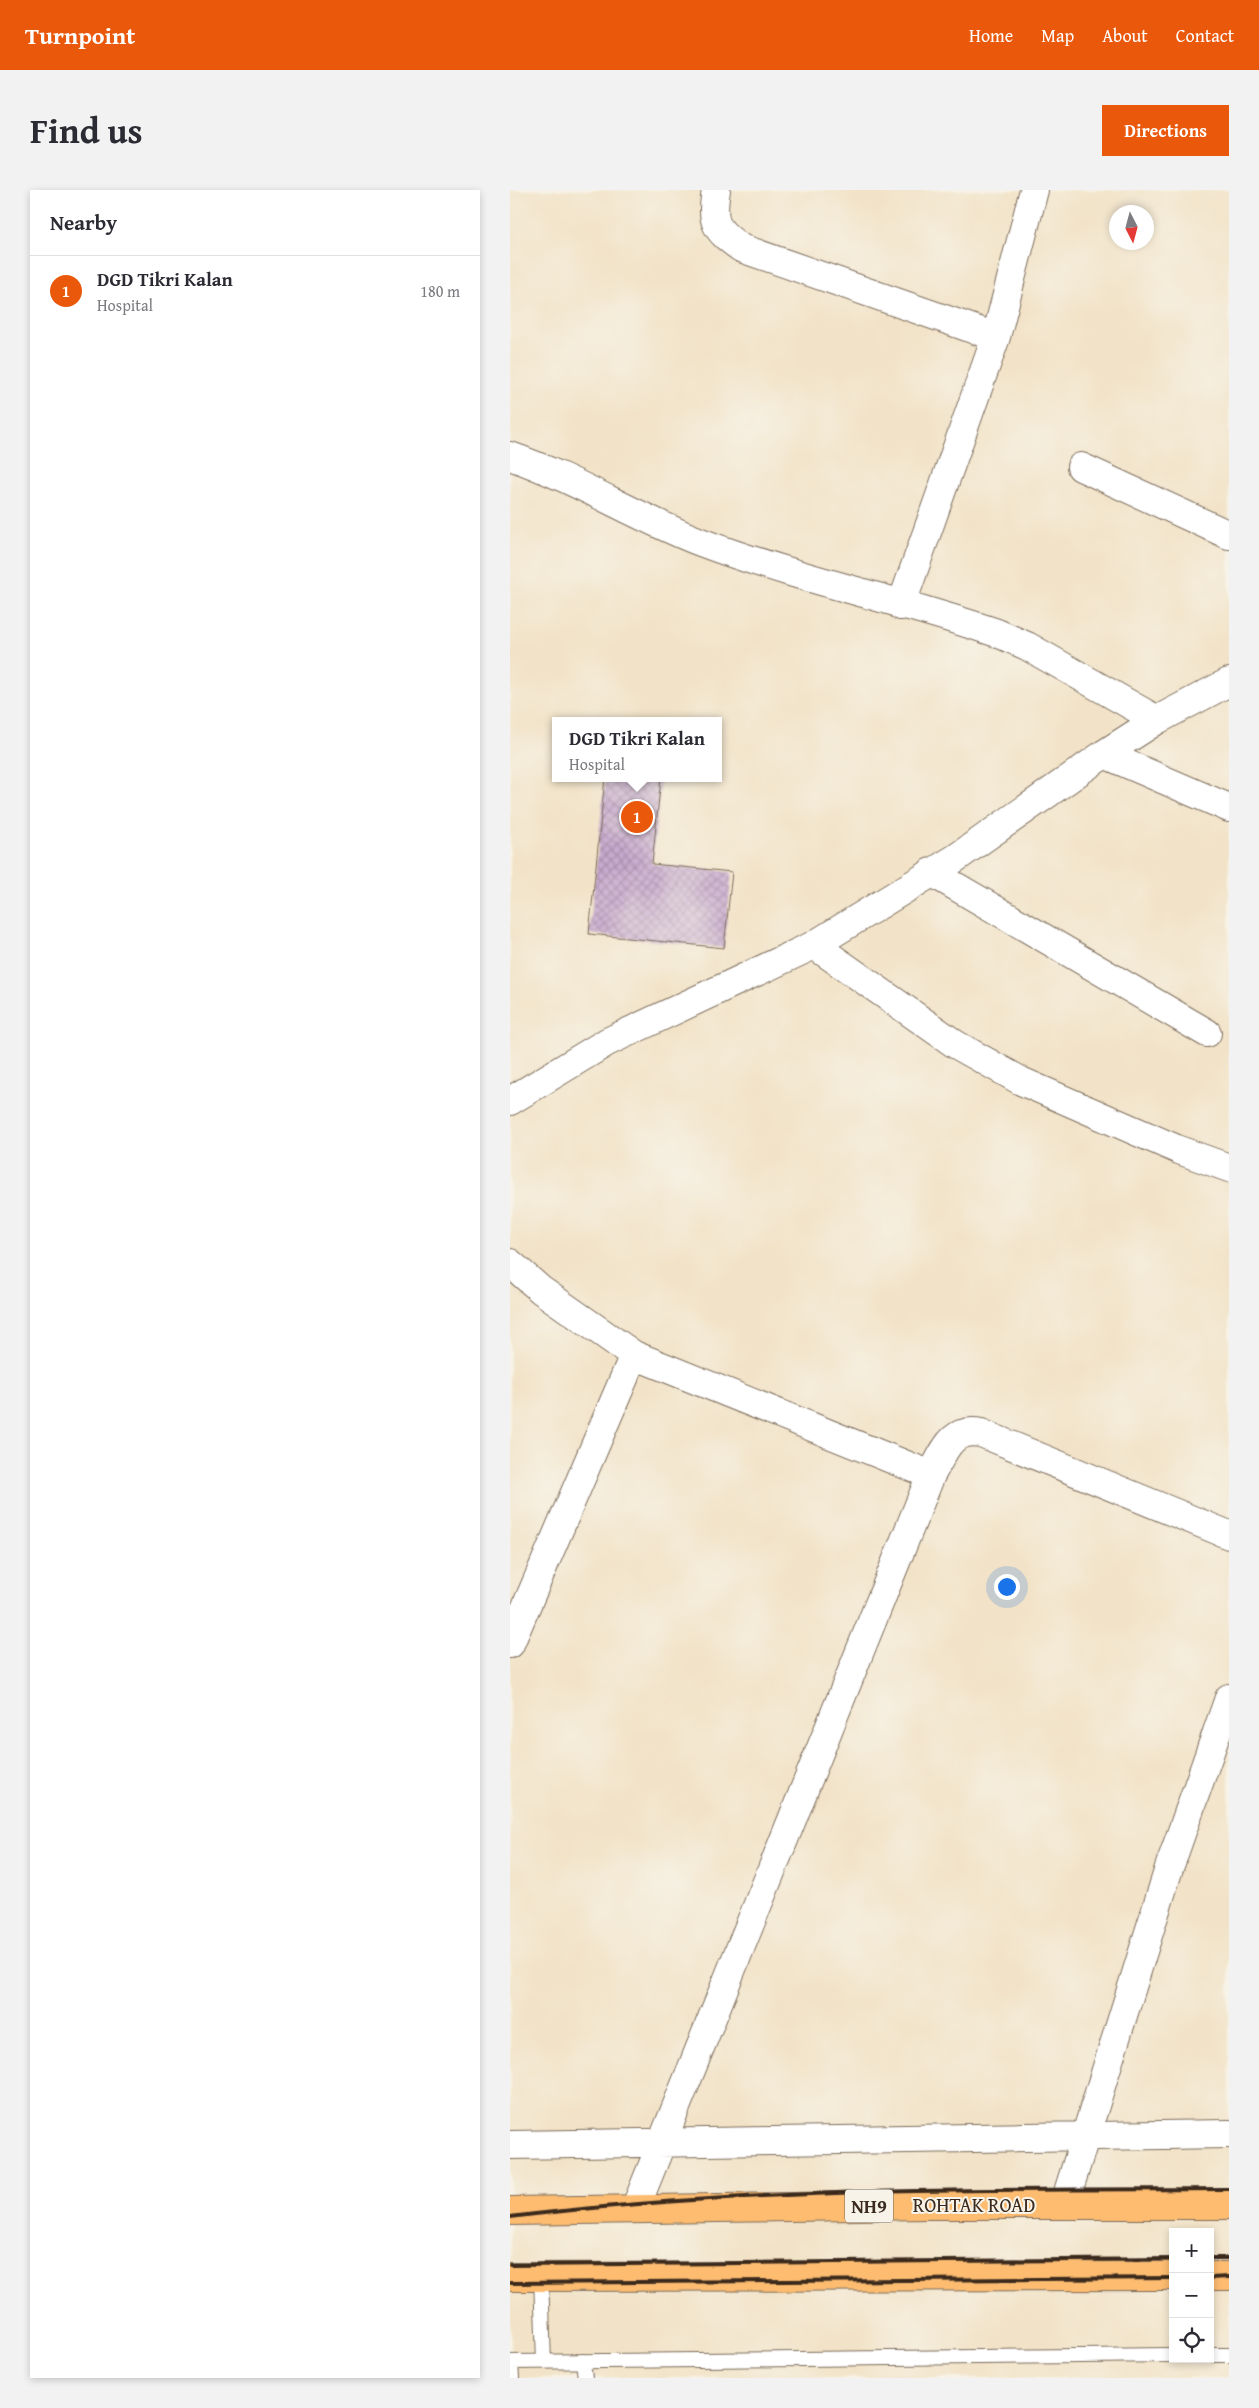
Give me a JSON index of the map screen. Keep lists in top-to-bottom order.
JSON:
{
  "streets": {
    "highway": ["ROHTAK ROAD", "NH9"]
  },
  "north": "bottom",
  "page": {
    "header": "Turnpoint",
    "nav": [
      "Home",
      "Map",
      "About",
      "Contact"
    ],
    "title": "Find us",
    "buttons": "Directions",
    "heading": "Nearby",
    "list": [
      {
        "mark": "1",
        "name": "DGD Tikri Kalan",
        "note": "Hospital",
        "value": "180 m"
      }
    ],
    "popup": ["DGD Tikri Kalan", "Hospital"],
    "pins": "1",
    "map_buttons": ["+", "−"]
  }
}
